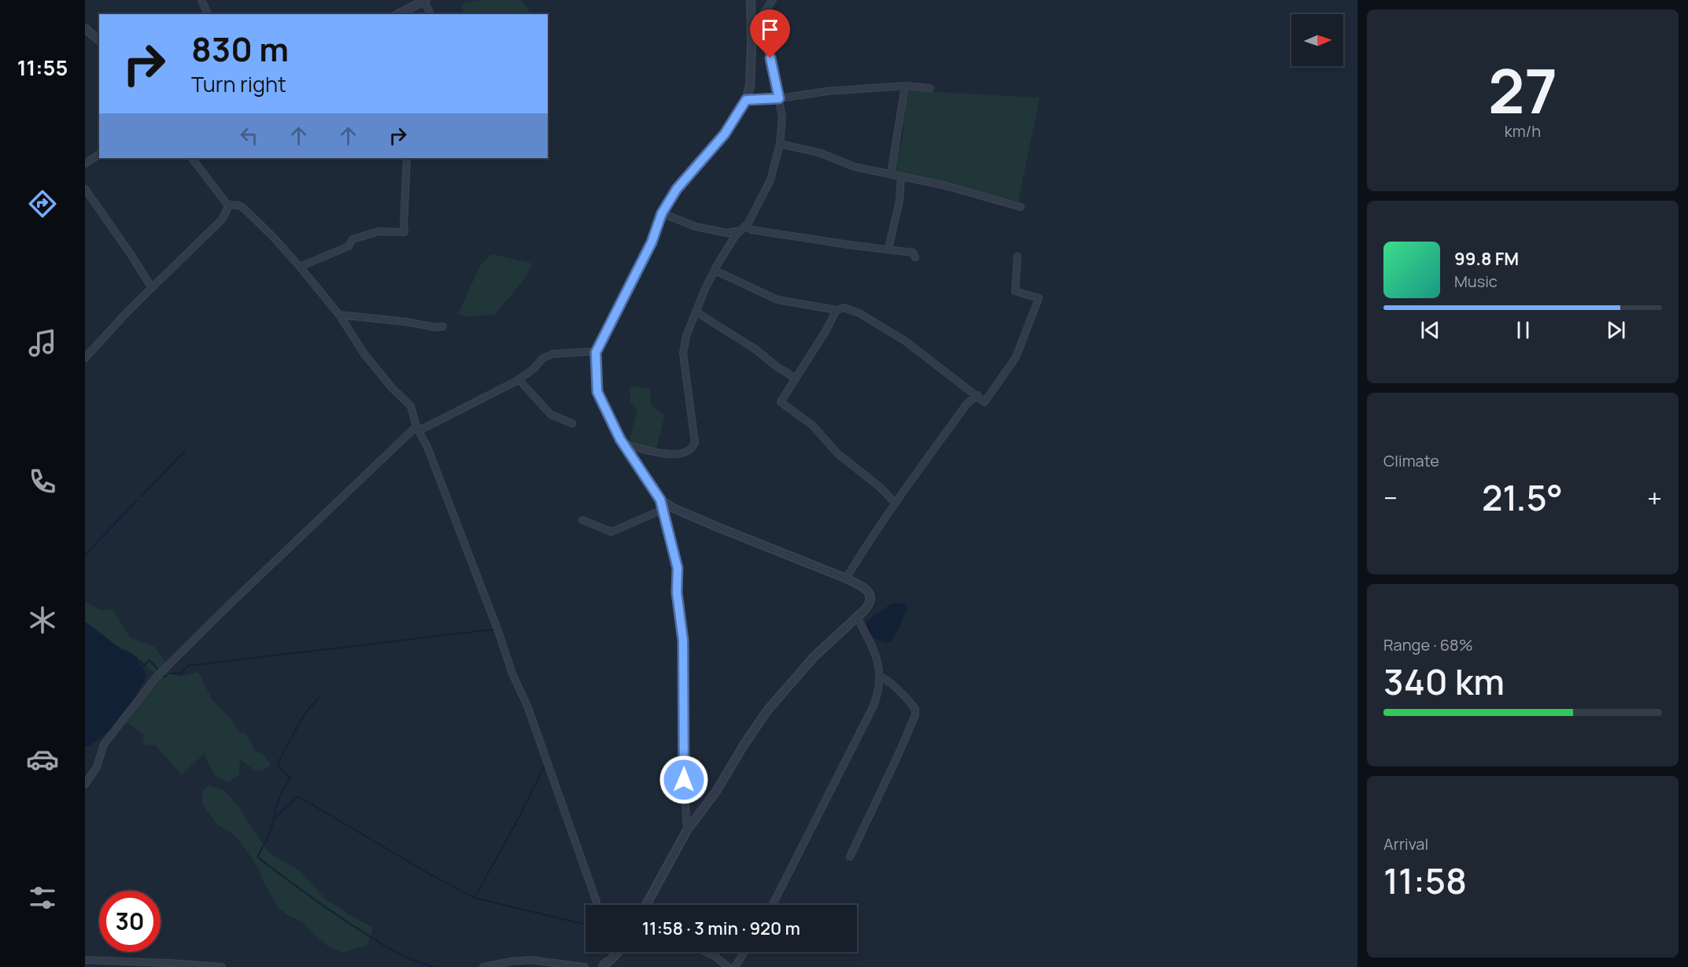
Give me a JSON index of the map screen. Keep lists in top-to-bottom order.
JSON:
{
  "north": "right",
  "page": {
    "tabs": "11:55",
    "tile": [
      ["27", "km/h"],
      "Climate",
      ["Range · 68%", "340 km"],
      ["Arrival", "11:58"]
    ],
    "turn": ["830 m", "Turn right"],
    "song": ["99.8 FM", "Music"],
    "heat": ["−", "21.5°", "+"],
    "limit": "30",
    "trip": "11:58 · 3 min · 920 m"
  }
}
